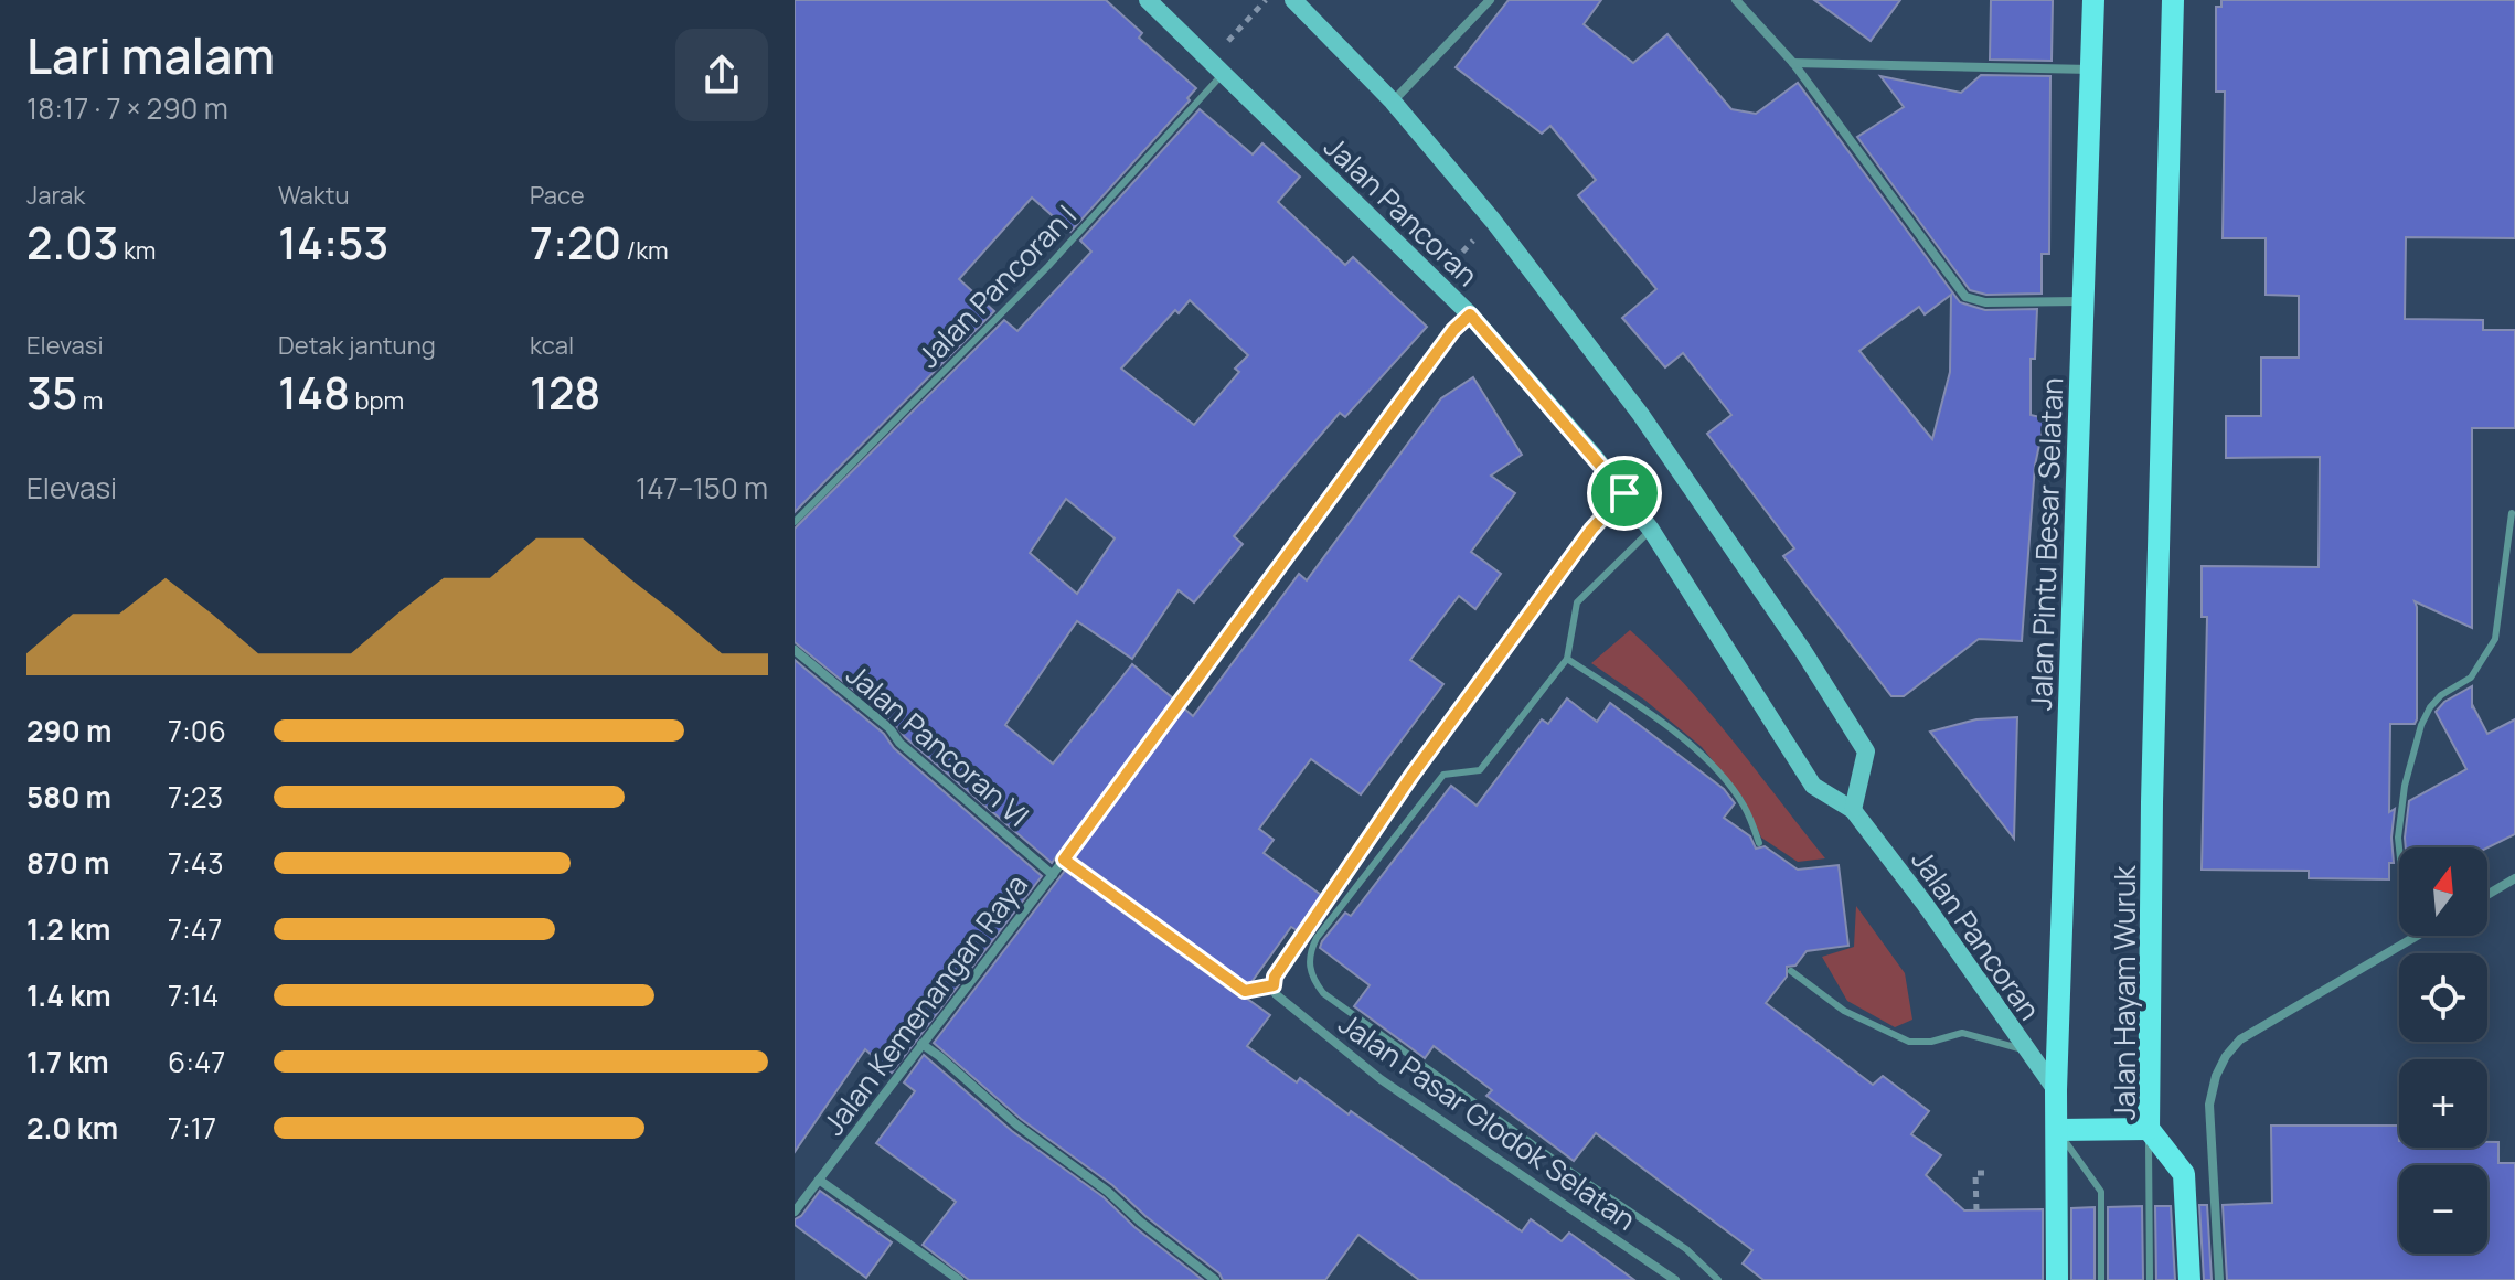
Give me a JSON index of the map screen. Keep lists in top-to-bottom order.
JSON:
{
  "streets": {
    "main road": ["Jalan Pancoran", "Jalan Pintu Besar Selatan", "Jalan Hayam Wuruk"],
    "street": ["Jalan Pancoran VI", "Jalan Kemenangan Raya", "Jalan Pasar Glodok Selatan"],
    "lane": ["Jalan Pancoran I"]
  },
  "crossings": [
    ["Jalan Pancoran", "Jalan Pancoran I"],
    ["Jalan Pancoran", "Jalan Pintu Besar Selatan"],
    ["Jalan Pancoran", "Jalan Kemenangan Raya"],
    ["Jalan Pancoran VI", "Jalan Kemenangan Raya"]
  ],
  "north": "top",
  "page": {
    "heading": ["Lari malam", "18:17 · 7 × 290 m"],
    "stats": [
      ["Jarak", "2.03 km"],
      ["Waktu", "14:53"],
      ["Pace", "7:20 /km"],
      ["Elevasi", "35 m"],
      ["Detak jantung", "148 bpm"],
      ["kcal", "128"]
    ],
    "chart": ["Elevasi", "147–150 m"],
    "list": [
      {
        "name": "290 m",
        "note": "7:06"
      },
      {
        "name": "580 m",
        "note": "7:23"
      },
      {
        "name": "870 m",
        "note": "7:43"
      },
      {
        "name": "1.2 km",
        "note": "7:47"
      },
      {
        "name": "1.4 km",
        "note": "7:14"
      },
      {
        "name": "1.7 km",
        "note": "6:47"
      },
      {
        "name": "2.0 km",
        "note": "7:17"
      }
    ],
    "map_buttons": ["+", "−"]
  }
}
